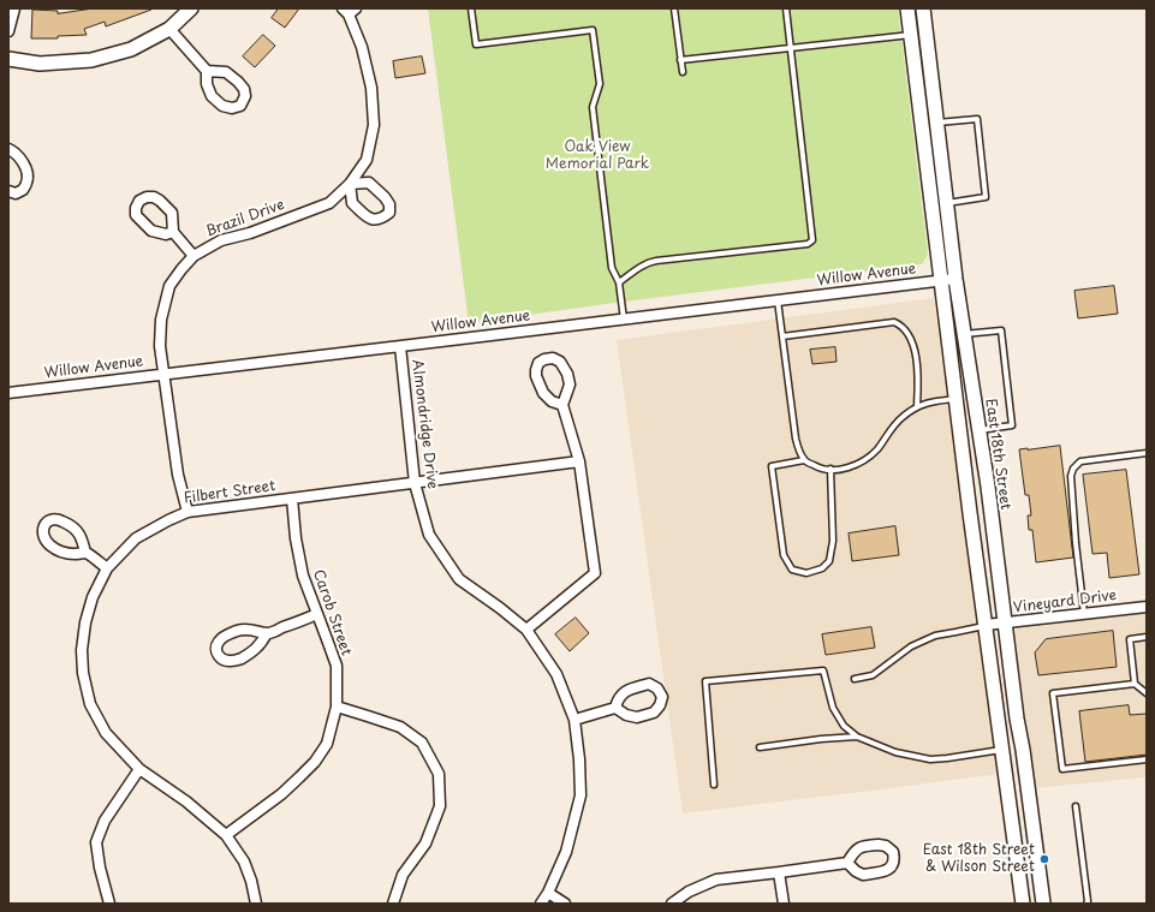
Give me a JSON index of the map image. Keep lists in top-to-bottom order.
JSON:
{
  "streets": {
    "main road": ["East 18th Street"],
    "street": [
      "Brazil Drive",
      "Willow Avenue",
      "Almondridge Drive",
      "Filbert Street",
      "Vineyard Drive",
      "Carob Street"
    ]
  },
  "crossings": [
    ["Brazil Drive", "Willow Avenue"],
    ["Brazil Drive", "Filbert Street"],
    ["Willow Avenue", "Almondridge Drive"],
    ["Willow Avenue", "East 18th Street"],
    ["Almondridge Drive", "Filbert Street"],
    ["East 18th Street", "Vineyard Drive"],
    ["Filbert Street", "Carob Street"]
  ],
  "parks": ["Oak View Memorial Park"],
  "places": ["East 18th Street & Wilson Street"]
}
